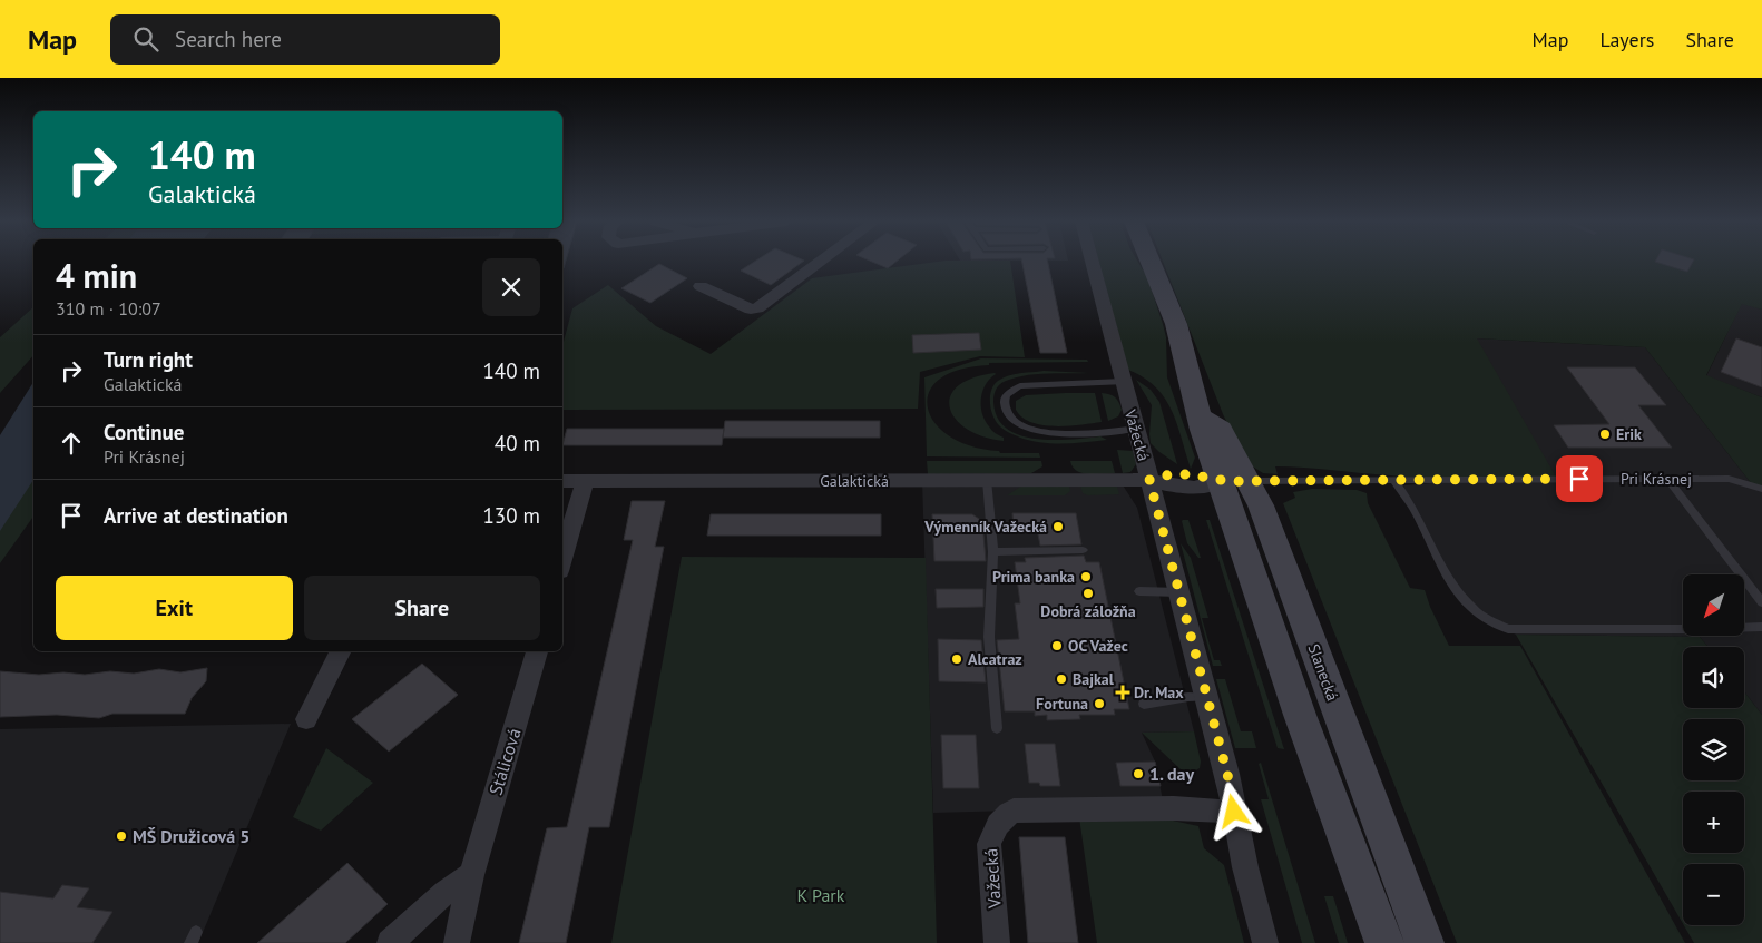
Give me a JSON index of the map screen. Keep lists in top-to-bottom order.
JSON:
{
  "streets": {
    "main road": ["Slanecká"],
    "street": ["Važecká", "Galaktická", "Stálicová"],
    "lane": ["Pri Krásnej"]
  },
  "crossings": [
    ["Važecká", "Galaktická"],
    ["Pri Krásnej", "Galaktická"],
    ["Pri Krásnej", "Slanecká"],
    ["Galaktická", "Slanecká"]
  ],
  "parks": ["K Park"],
  "places": {
    "other": [
      "Erik",
      "Výmenník Važecká",
      "Prima banka",
      "Dobrá záložňa",
      "OC Važec",
      "Alcatraz",
      "Bajkal",
      "Fortuna",
      "1. day",
      "MŠ Družicová 5"
    ],
    "health": ["Dr. Max"]
  },
  "north": "bottom left",
  "page": {
    "header": "Map",
    "search": "Search here",
    "nav": ["Map", "Layers", "Share"],
    "turn": ["140 m", "Galaktická"],
    "heading": ["4 min", "310 m · 10:07"],
    "list": [
      {
        "name": "Turn right",
        "note": "Galaktická",
        "value": "140 m"
      },
      {
        "name": "Continue",
        "note": "Pri Krásnej",
        "value": "40 m"
      },
      {
        "name": "Arrive at destination",
        "value": "130 m"
      }
    ],
    "buttons": ["Exit", "Share"],
    "map_buttons": ["+", "−"]
  }
}
